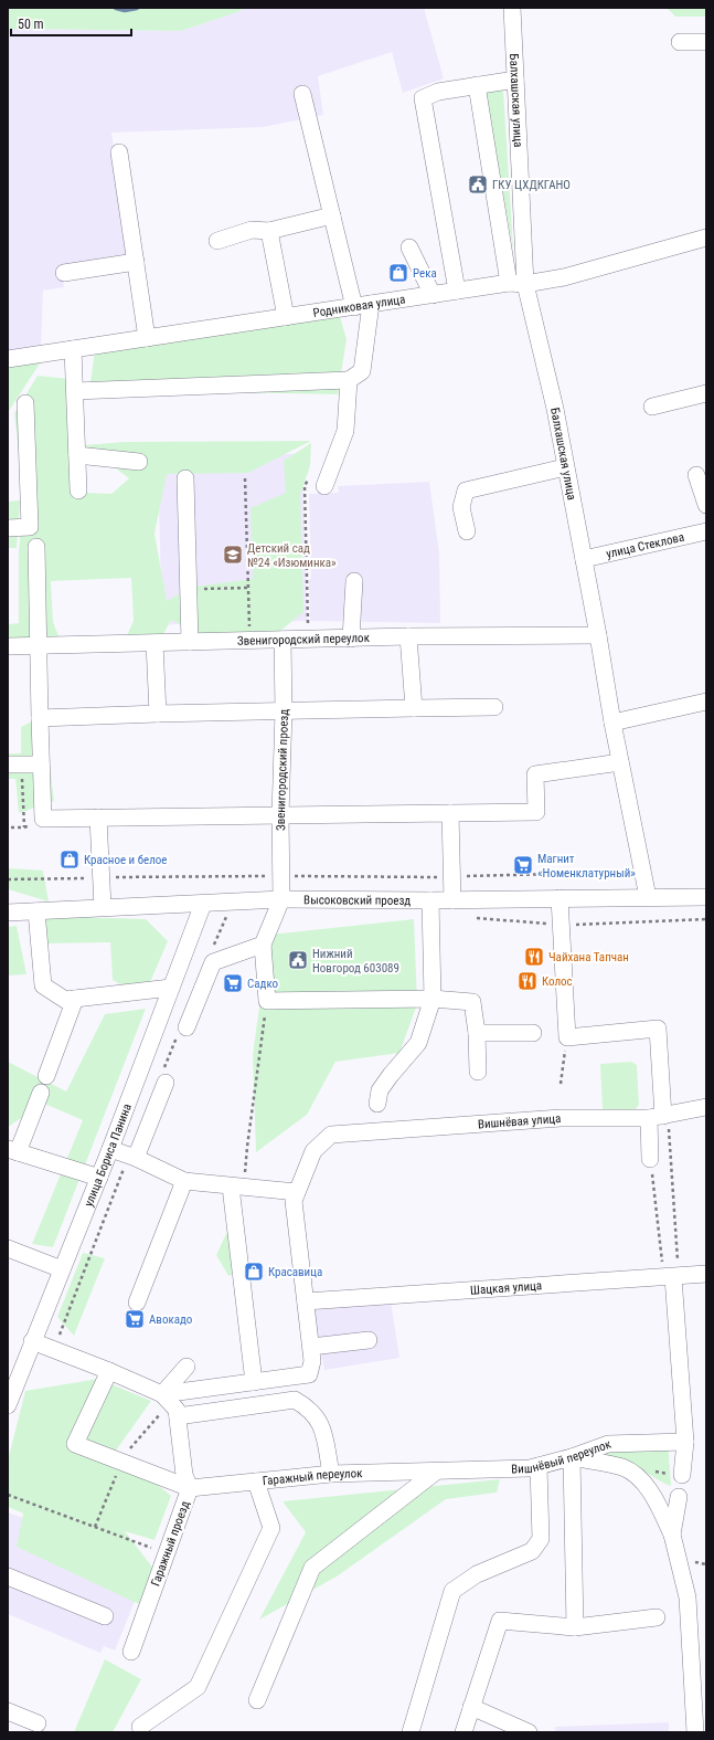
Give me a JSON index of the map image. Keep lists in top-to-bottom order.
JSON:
{
  "streets": {
    "street": [
      "Балхашская улица",
      "Родниковая улица",
      "улица Стеклова",
      "Звенигородский переулок",
      "Звенигородский проезд",
      "Высоковский проезд",
      "Вишнёвая улица",
      "улица Бориса Панина",
      "Шацкая улица",
      "Вишнёвый переулок",
      "Гаражный переулок",
      "Гаражный проезд"
    ]
  },
  "crossings": [
    ["Балхашская улица", "Родниковая улица"],
    ["Балхашская улица", "улица Стеклова"],
    ["Балхашская улица", "Звенигородский переулок"],
    ["Балхашская улица", "Высоковский проезд"],
    ["Звенигородский переулок", "Звенигородский проезд"],
    ["Звенигородский проезд", "Высоковский проезд"],
    ["Высоковский проезд", "улица Бориса Панина"],
    ["улица Бориса Панина", "Гаражный проезд"],
    ["Вишнёвый переулок", "Гаражный переулок"],
    ["Гаражный переулок", "Гаражный проезд"]
  ],
  "places": {
    "public building": ["ГКУ ЦХДКГАНО", "Нижний Новгород 603089"],
    "shop": ["Река", "Красное и белое", "Красавица"],
    "school or university": ["Детский сад №24 «Изюминка»"],
    "supermarket": ["Магнит «Номенклатурный»", "Садко", "Авокадо"],
    "restaurant": ["Чайхана Тапчан", "Колос"]
  },
  "scale_bar": "50 m"
}
